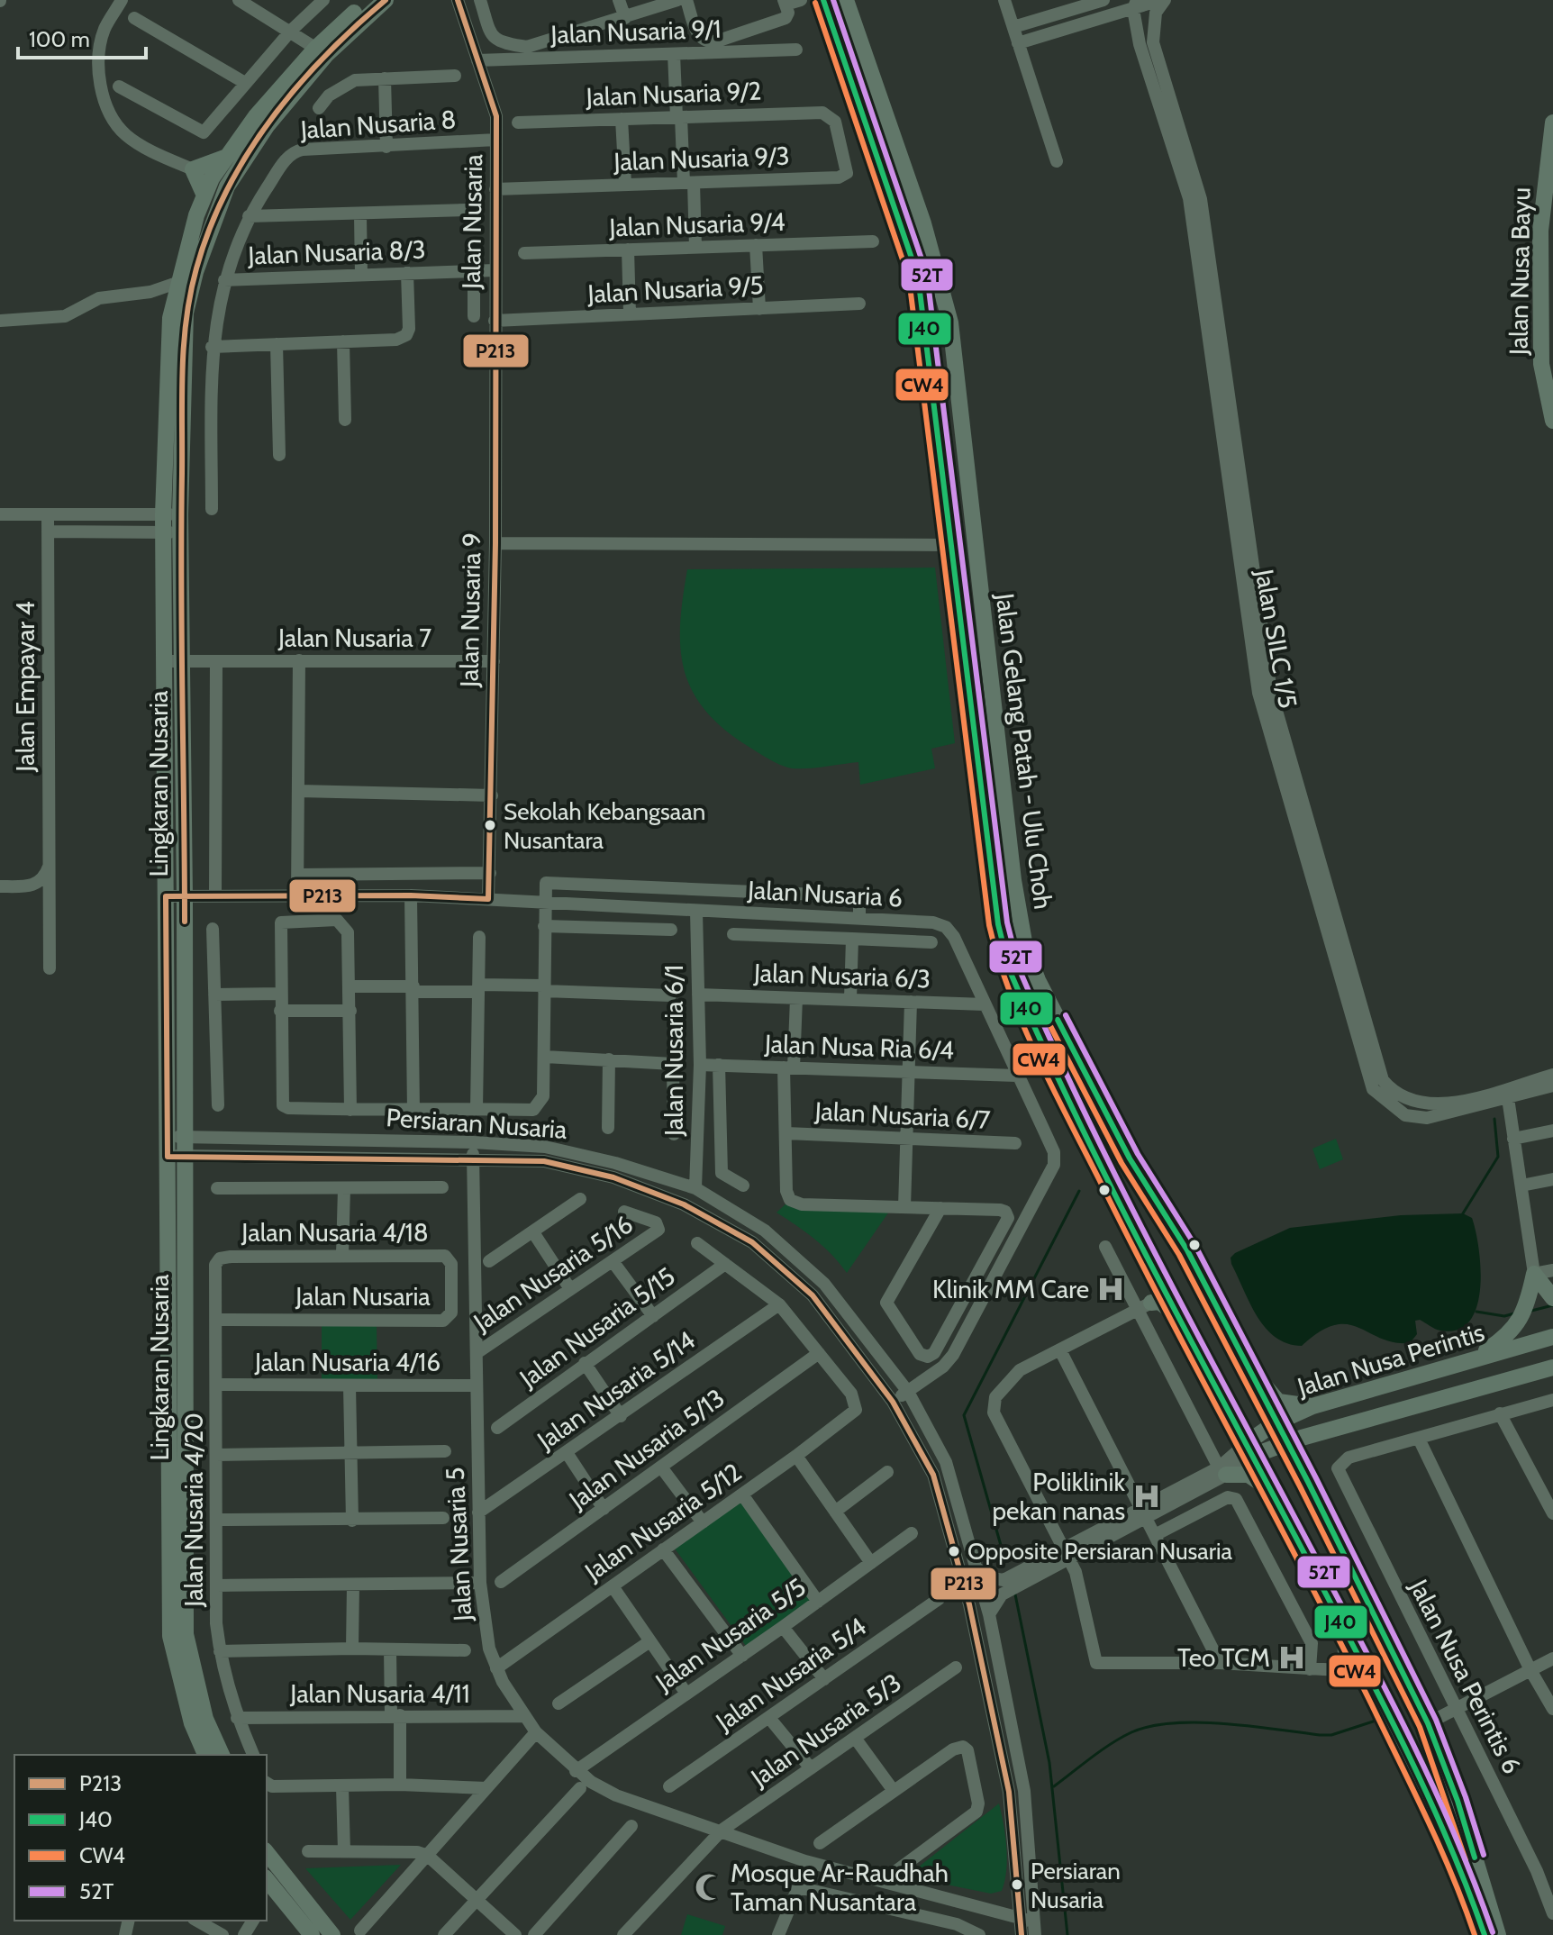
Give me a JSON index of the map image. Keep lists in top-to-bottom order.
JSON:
{
  "streets": {
    "main road": [
      "Jalan Nusa Bayu",
      "Jalan Gelang Patah - Ulu Choh",
      "Lingkaran Nusaria",
      "Jalan Nusa Perintis"
    ],
    "street": [
      "Jalan Nusaria 9/1",
      "Jalan Nusaria 9/2",
      "Jalan Nusaria 8",
      "Jalan Nusaria 9/3",
      "Jalan Nusaria",
      "Jalan Nusaria 9/4",
      "Jalan Nusaria 8/3",
      "Jalan Nusaria 9/5",
      "Jalan Nusaria 9",
      "Jalan Nusaria 7",
      "Jalan SILC 1/5",
      "Jalan Empayar 4",
      "Jalan Nusaria 6",
      "Jalan Nusaria 6/3",
      "Jalan Nusa Ria 6/4",
      "Jalan Nusaria 6/1",
      "Jalan Nusaria 6/7",
      "Persiaran Nusaria",
      "Jalan Nusaria 4/18",
      "Jalan Nusaria 5/16",
      "Jalan Nusaria 5/15",
      "Jalan Nusaria 4/16",
      "Jalan Nusaria 5/14",
      "Jalan Nusaria 5/13",
      "Jalan Nusaria 4/20",
      "Jalan Nusaria 5/12",
      "Jalan Nusaria 5",
      "Jalan Nusaria 5/5",
      "Jalan Nusaria 5/4",
      "Jalan Nusa Perintis 6",
      "Jalan Nusaria 4/11",
      "Jalan Nusaria 5/3"
    ]
  },
  "crossings": [
    ["Jalan Nusaria 9/1", "Jalan Nusaria"],
    ["Jalan Nusaria 9/2", "Jalan Nusaria 9/3"],
    ["Jalan Nusaria 8", "Jalan Nusaria"],
    ["Jalan Nusaria 8", "Jalan Nusaria 8/3"],
    ["Jalan Nusaria 9/3", "Jalan Nusaria"],
    ["Jalan Nusaria", "Jalan Nusaria 8/3"],
    ["Jalan Nusaria", "Jalan Nusaria 9/5"],
    ["Jalan Nusaria", "Jalan Nusaria 9"],
    ["Jalan Nusaria", "Jalan Nusaria 4/18"],
    ["Jalan Nusaria", "Jalan Nusaria 4/20"],
    ["Jalan Nusaria 9/5", "Jalan Nusaria 9"],
    ["Jalan Nusaria 9", "Jalan Nusaria 7"],
    ["Jalan Nusaria 9", "Jalan Nusaria 6"],
    ["Jalan Nusaria 7", "Lingkaran Nusaria"],
    ["Jalan Gelang Patah - Ulu Choh", "Jalan Nusa Perintis"],
    ["Lingkaran Nusaria", "Jalan Nusaria 6"],
    ["Lingkaran Nusaria", "Persiaran Nusaria"],
    ["Jalan Nusaria 6", "Jalan Nusaria 6/3"],
    ["Jalan Nusaria 6", "Jalan Nusa Ria 6/4"],
    ["Jalan Nusaria 6", "Jalan Nusaria 6/1"],
    ["Jalan Nusaria 6", "Persiaran Nusaria"],
    ["Jalan Nusaria 6/3", "Jalan Nusaria 6/1"],
    ["Jalan Nusa Ria 6/4", "Jalan Nusaria 6/1"],
    ["Jalan Nusaria 6/1", "Persiaran Nusaria"],
    ["Persiaran Nusaria", "Jalan Nusaria 5"],
    ["Jalan Nusaria 4/18", "Jalan Nusaria 4/20"],
    ["Jalan Nusaria 5/16", "Jalan Nusaria 5"],
    ["Jalan Nusaria 4/16", "Jalan Nusaria 4/20"],
    ["Jalan Nusaria 4/16", "Jalan Nusaria 5"],
    ["Jalan Nusaria 5/14", "Jalan Nusaria 5"],
    ["Jalan Nusaria 5/13", "Jalan Nusaria 5/12"],
    ["Jalan Nusaria 4/20", "Jalan Nusaria 4/11"],
    ["Jalan Nusaria 5/12", "Jalan Nusaria 5"],
    ["Jalan Nusaria 5", "Jalan Nusaria 5/5"],
    ["Jalan Nusaria 5", "Jalan Nusaria 4/11"],
    ["Jalan Nusaria 5", "Jalan Nusaria 5/3"]
  ],
  "places": {
    "other": ["Sekolah Kebangsaan Nusantara", "Opposite Persiaran Nusaria", "Persiaran Nusaria"],
    "hospital": ["Klinik MM Care", "Poliklinik pekan nanas", "Teo TCM"],
    "mosque": ["Mosque Ar-Raudhah Taman Nusantara"]
  },
  "lines": [
    "transit line P213",
    "transit line J40",
    "transit line 52T",
    "transit line CW4"
  ],
  "legend": [
    "P213",
    "J40",
    "CW4",
    "52T"
  ],
  "scale_bar": "100 m"
}
